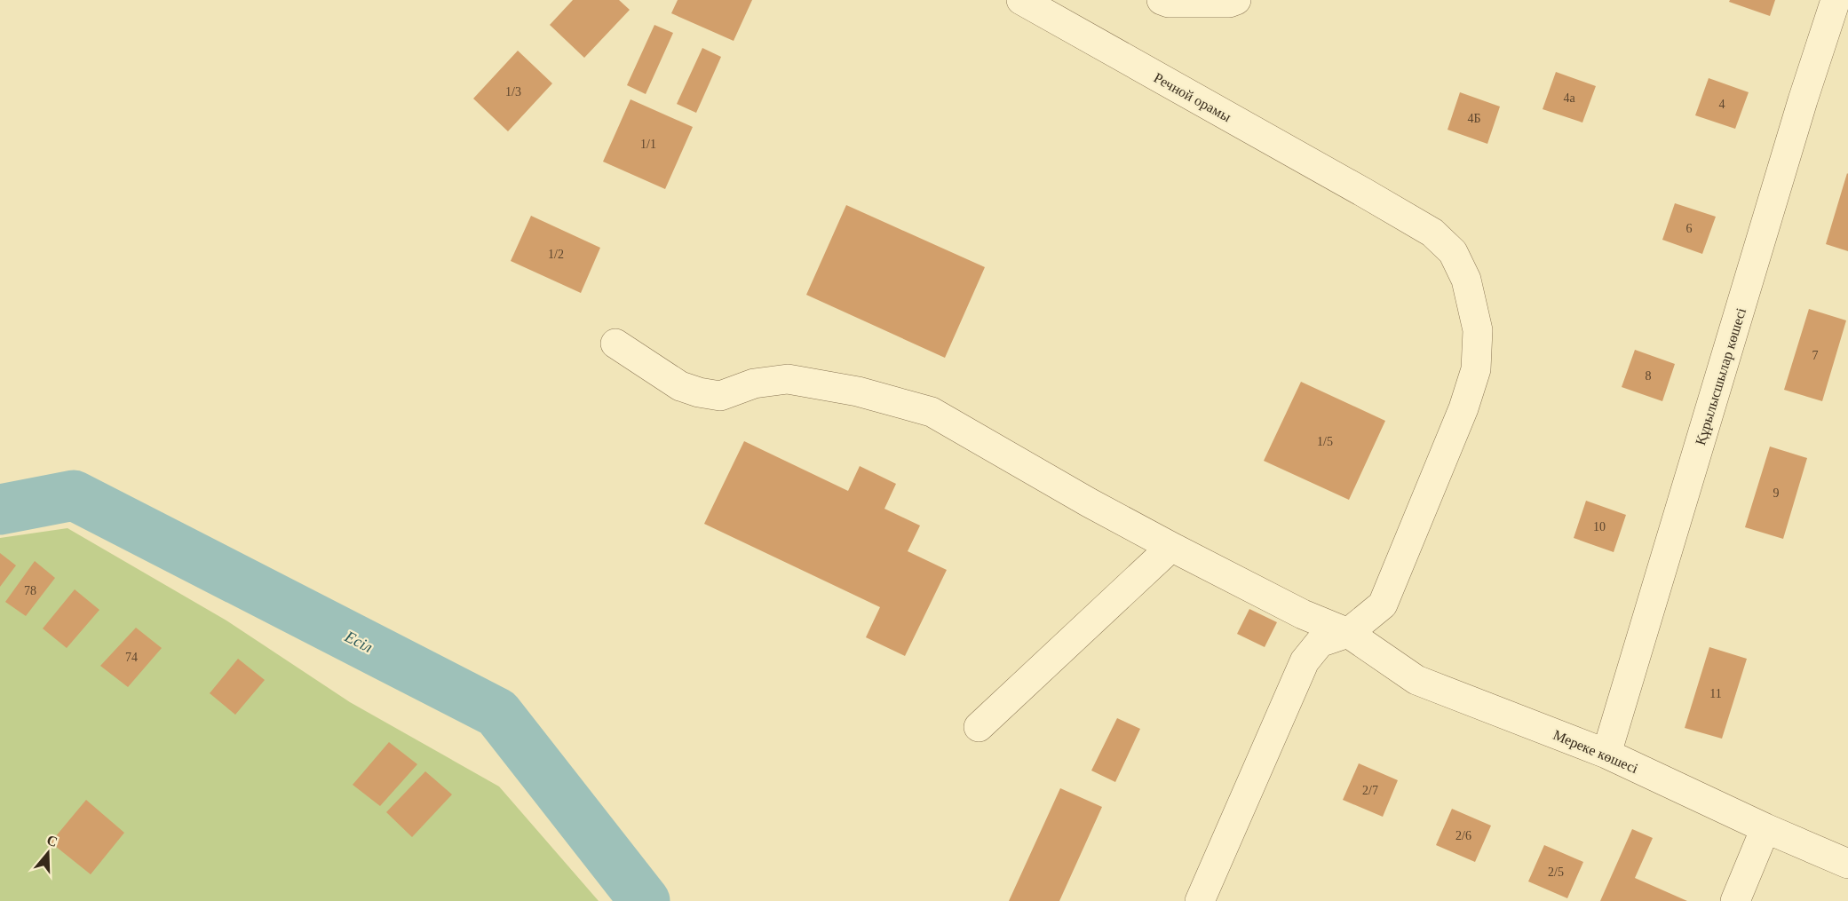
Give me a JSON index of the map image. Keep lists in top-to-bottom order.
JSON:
{
  "streets": {
    "street": ["Речной орамы", "Құрылысшылар көшесі", "Мереке көшесі"]
  },
  "crossings": [
    ["Речной орамы", "Мереке көшесі"],
    ["Құрылысшылар көшесі", "Мереке көшесі"]
  ],
  "water": ["Есіл"],
  "house_numbers": [
    "1/3",
    "4а",
    "4",
    "4Б",
    "1/1",
    "6",
    "1/2",
    "7",
    "8",
    "1/5",
    "9",
    "10",
    "78",
    "74",
    "11",
    "2/7",
    "2/6",
    "2/5"
  ],
  "north": "top"
}
